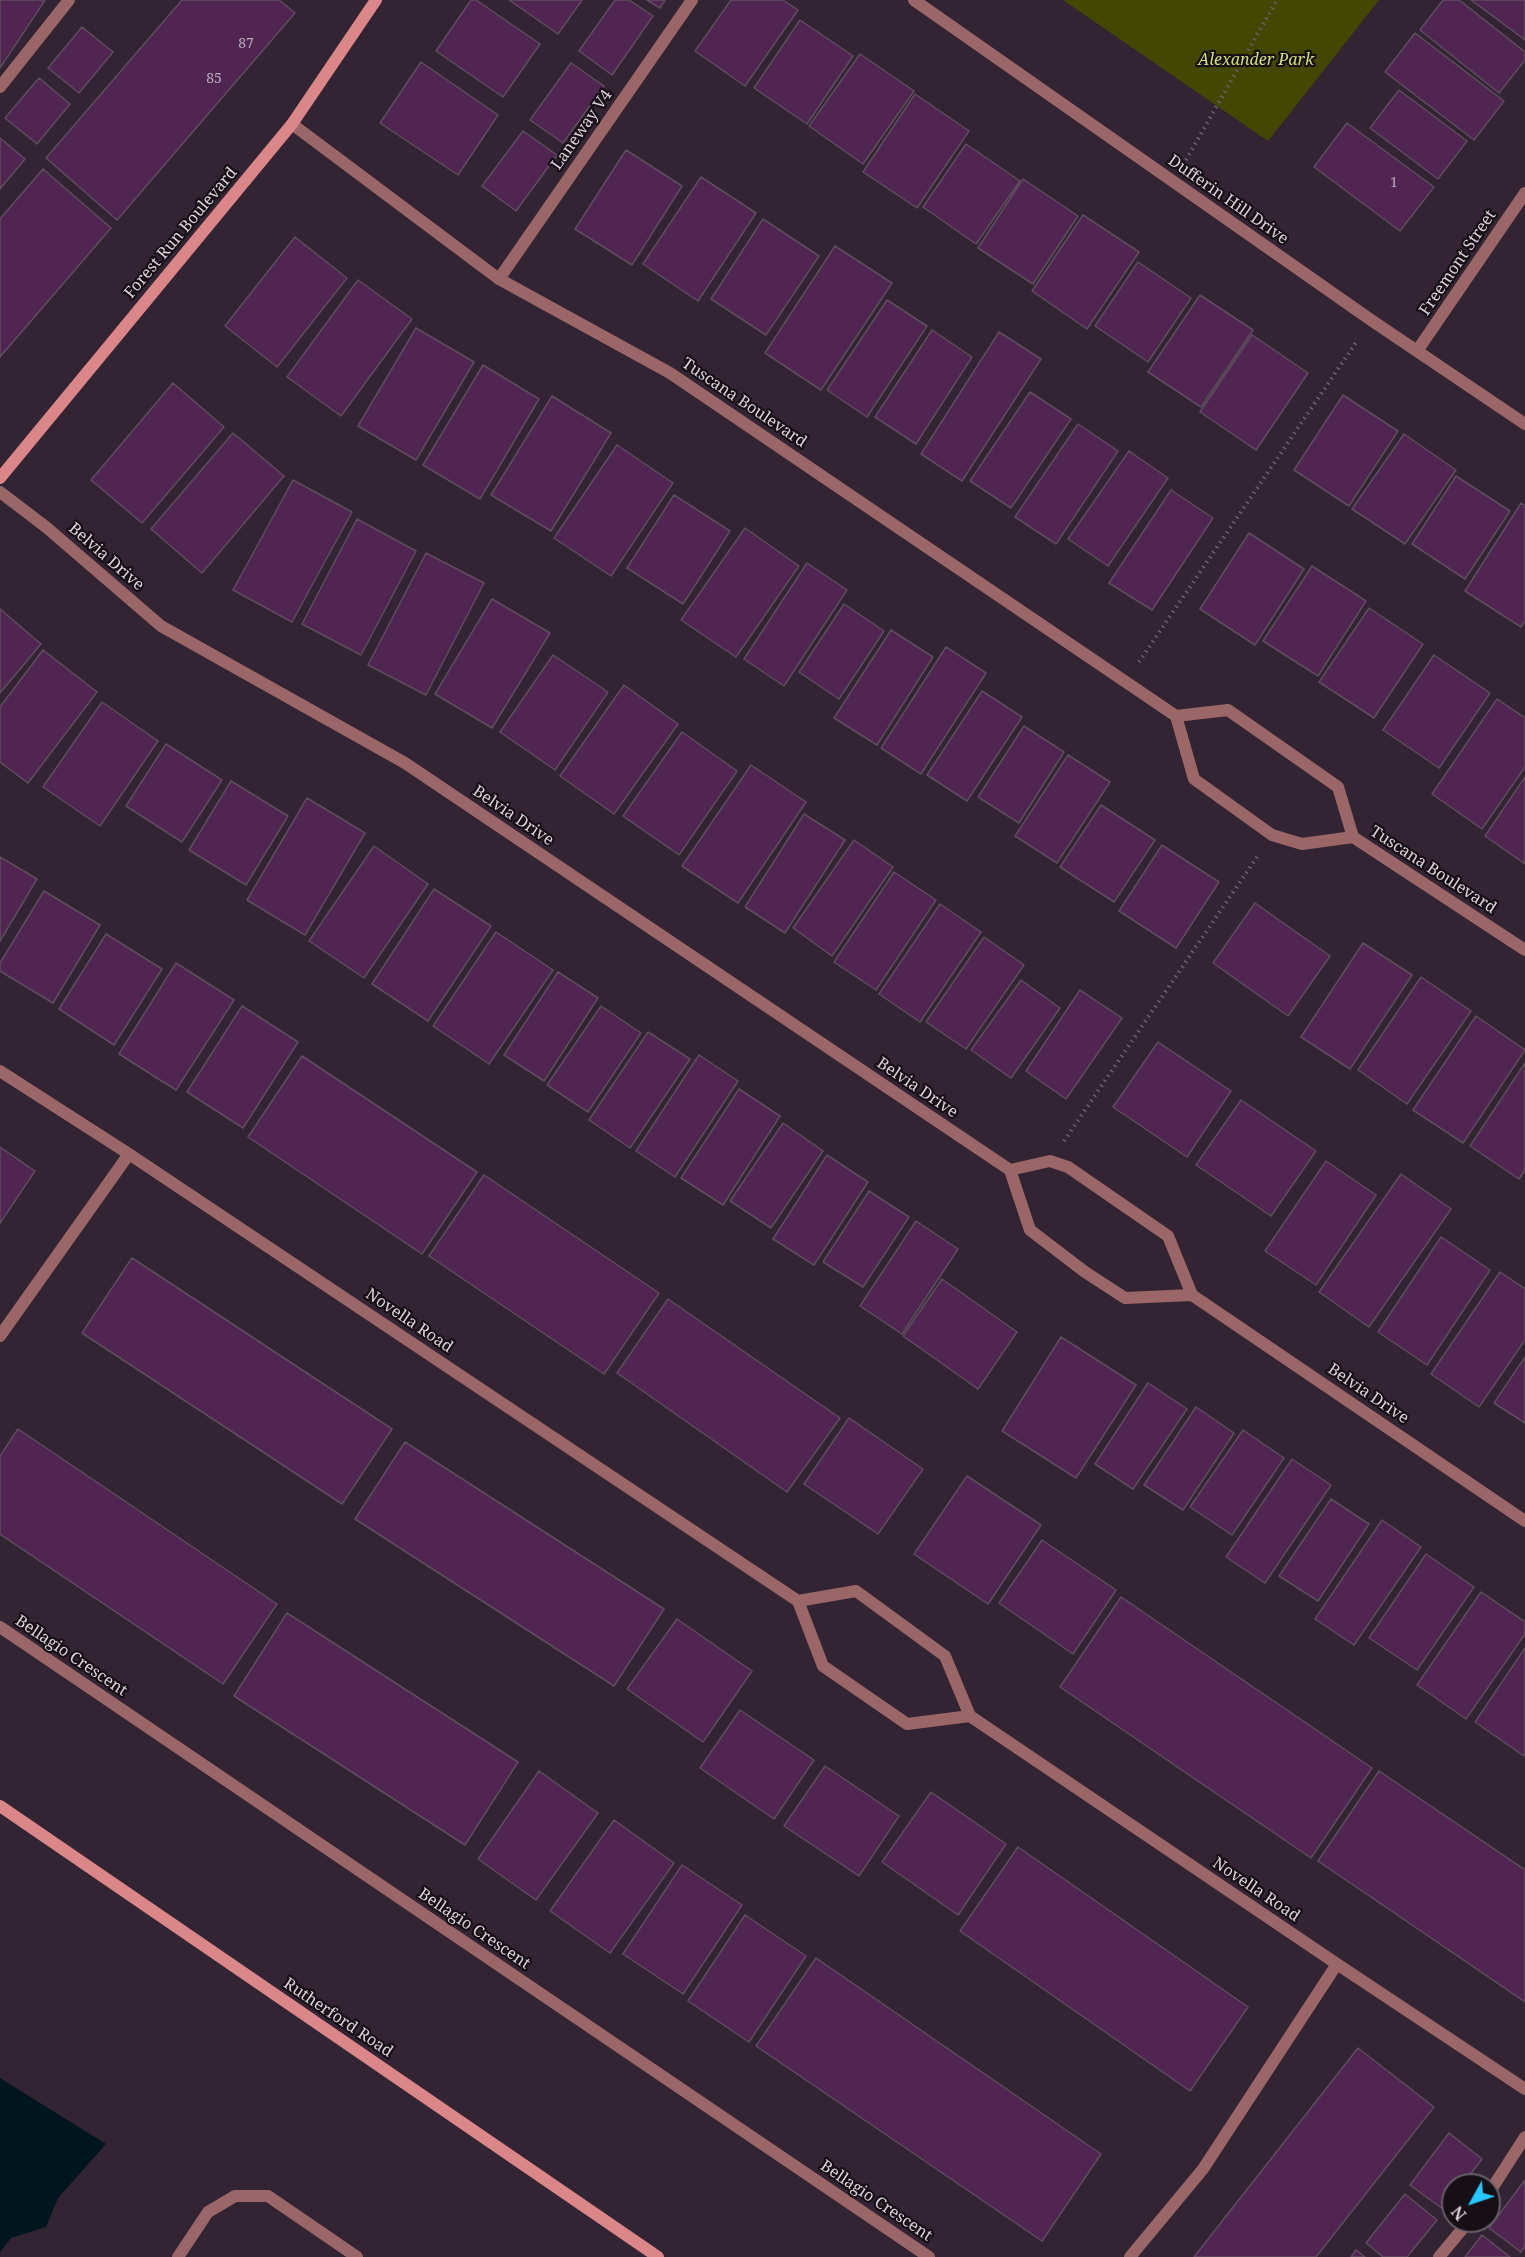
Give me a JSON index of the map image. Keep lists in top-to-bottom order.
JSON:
{
  "streets": {
    "main road": ["Forest Run Boulevard", "Rutherford Road"],
    "street": [
      "Laneway V4",
      "Dufferin Hill Drive",
      "Freemont Street",
      "Tuscana Boulevard",
      "Belvia Drive",
      "Novella Road",
      "Bellagio Crescent"
    ]
  },
  "crossings": [
    ["Laneway V4", "Tuscana Boulevard"],
    ["Dufferin Hill Drive", "Freemont Street"],
    ["Forest Run Boulevard", "Tuscana Boulevard"]
  ],
  "parks": ["Alexander Park"],
  "house_numbers": ["87", "85", "1"],
  "north": "bottom left"
}
